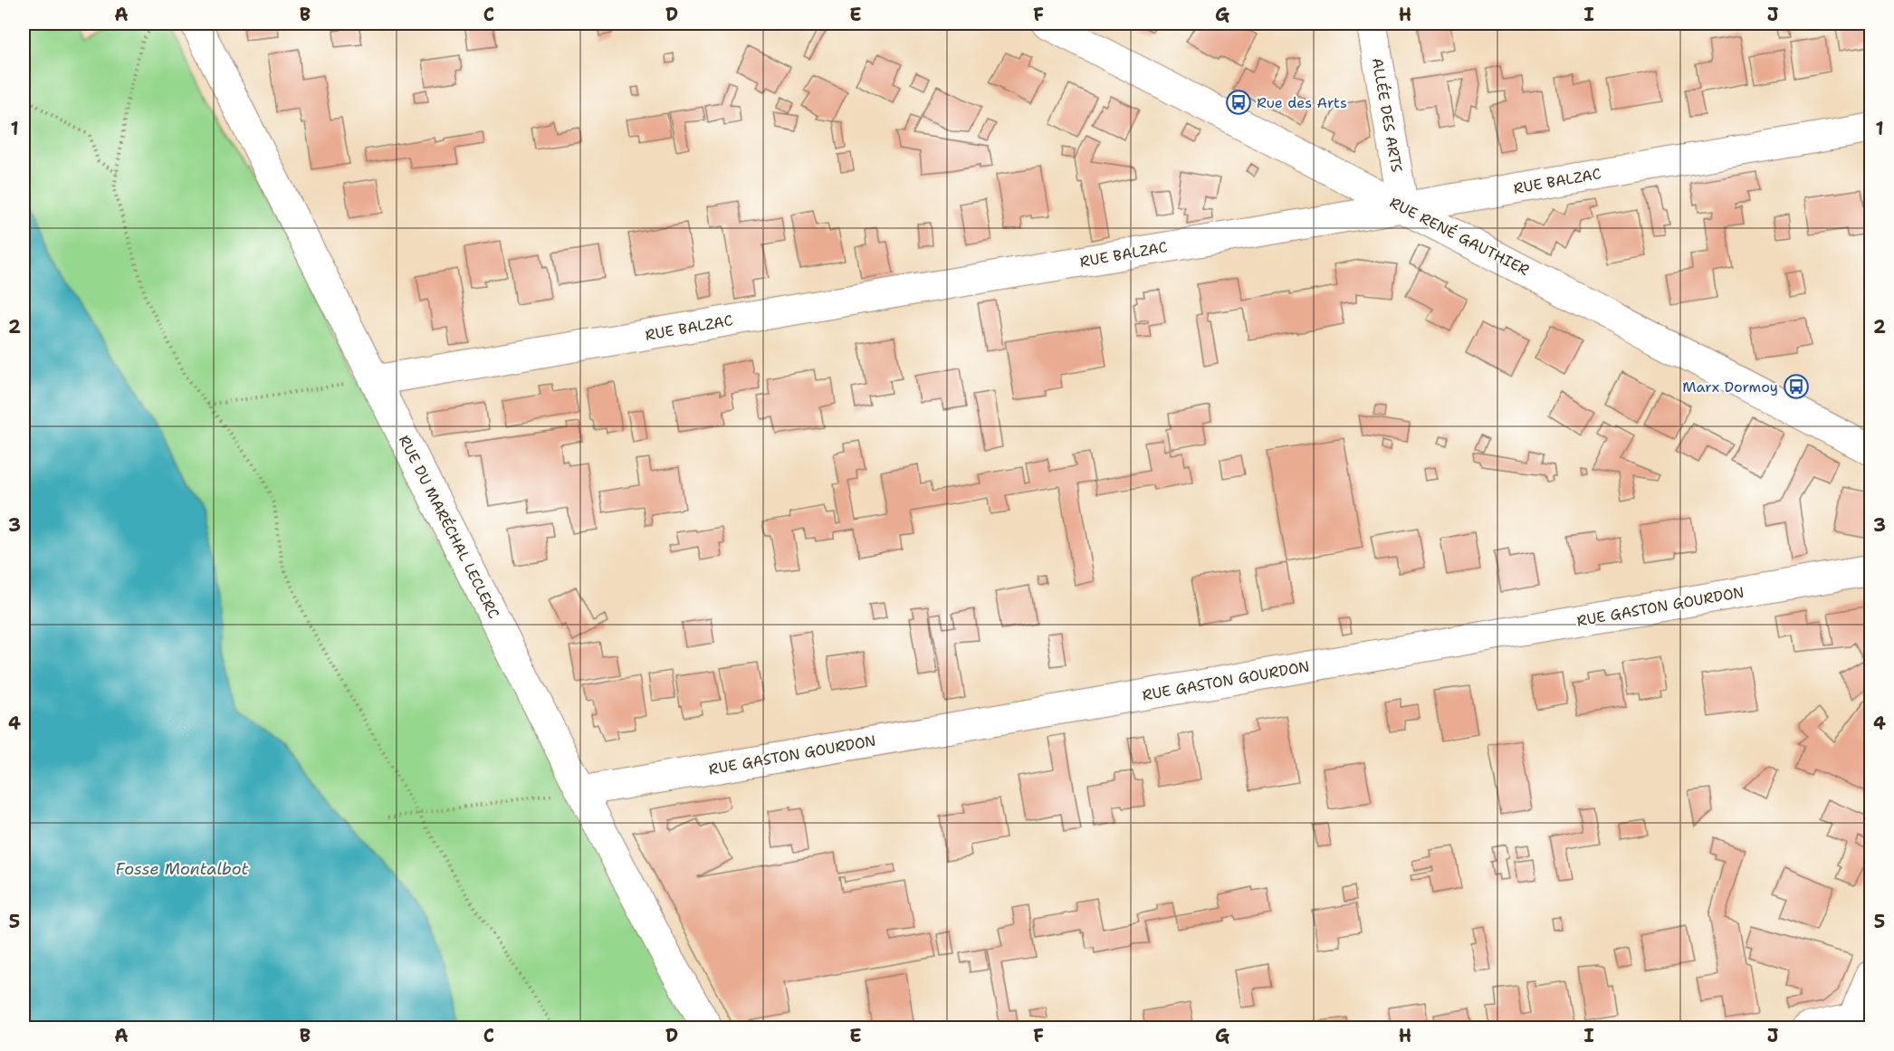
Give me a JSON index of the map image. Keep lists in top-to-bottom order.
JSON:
{
  "streets": {
    "street": [
      "ALLÉE DES ARTS",
      "RUE BALZAC",
      "RUE RENÉ GAUTHIER",
      "RUE DU MARÉCHAL LECLERC",
      "RUE GASTON GOURDON"
    ]
  },
  "crossings": [
    ["ALLÉE DES ARTS", "RUE BALZAC"],
    ["ALLÉE DES ARTS", "RUE RENÉ GAUTHIER"],
    ["RUE BALZAC", "RUE RENÉ GAUTHIER"],
    ["RUE BALZAC", "RUE DU MARÉCHAL LECLERC"],
    ["RUE DU MARÉCHAL LECLERC", "RUE GASTON GOURDON"]
  ],
  "water": ["Fosse Montalbot"],
  "places": {
    "bus stop": ["Rue des Arts", "Marx Dormoy"]
  },
  "grid": {
    "columns": [
      "A",
      "B",
      "C",
      "D",
      "E",
      "F",
      "G",
      "H",
      "I",
      "J"
    ],
    "rows": [
      "1",
      "2",
      "3",
      "4",
      "5"
    ]
  }
}
